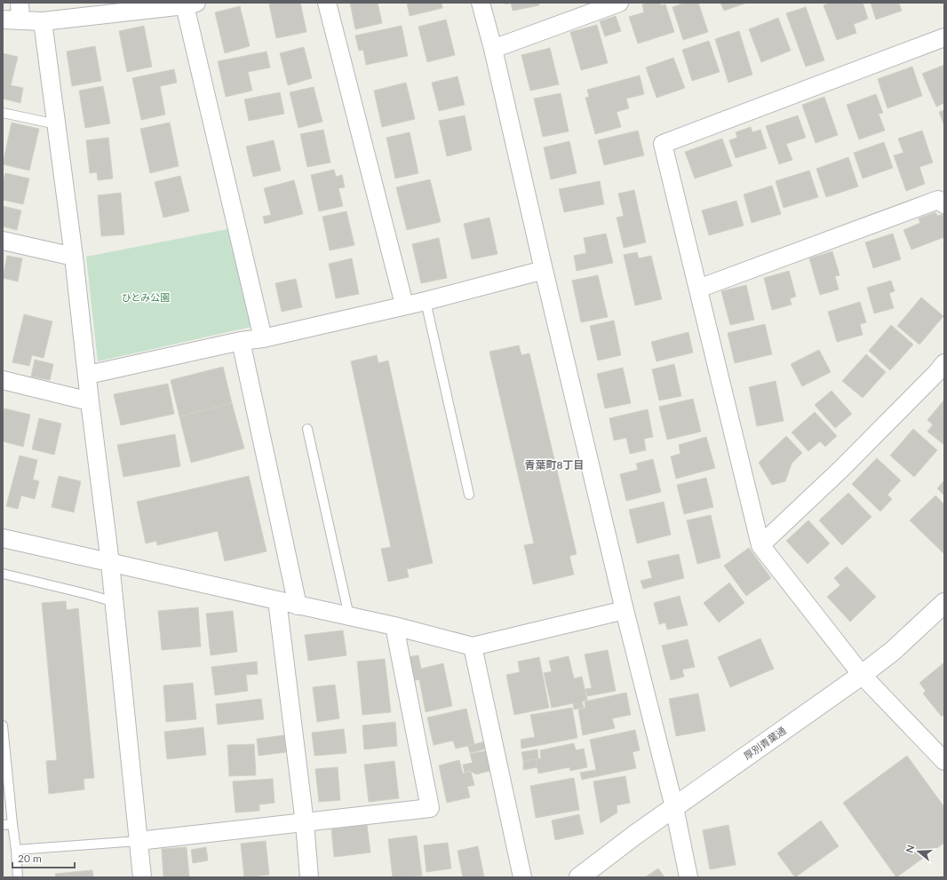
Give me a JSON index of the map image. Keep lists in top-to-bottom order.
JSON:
{
  "streets": {
    "street": ["厚別青葉通"]
  },
  "districts": ["青葉町8丁目"],
  "parks": ["ひとみ公園"],
  "scale_bar": "20 m",
  "north": "left"
}
